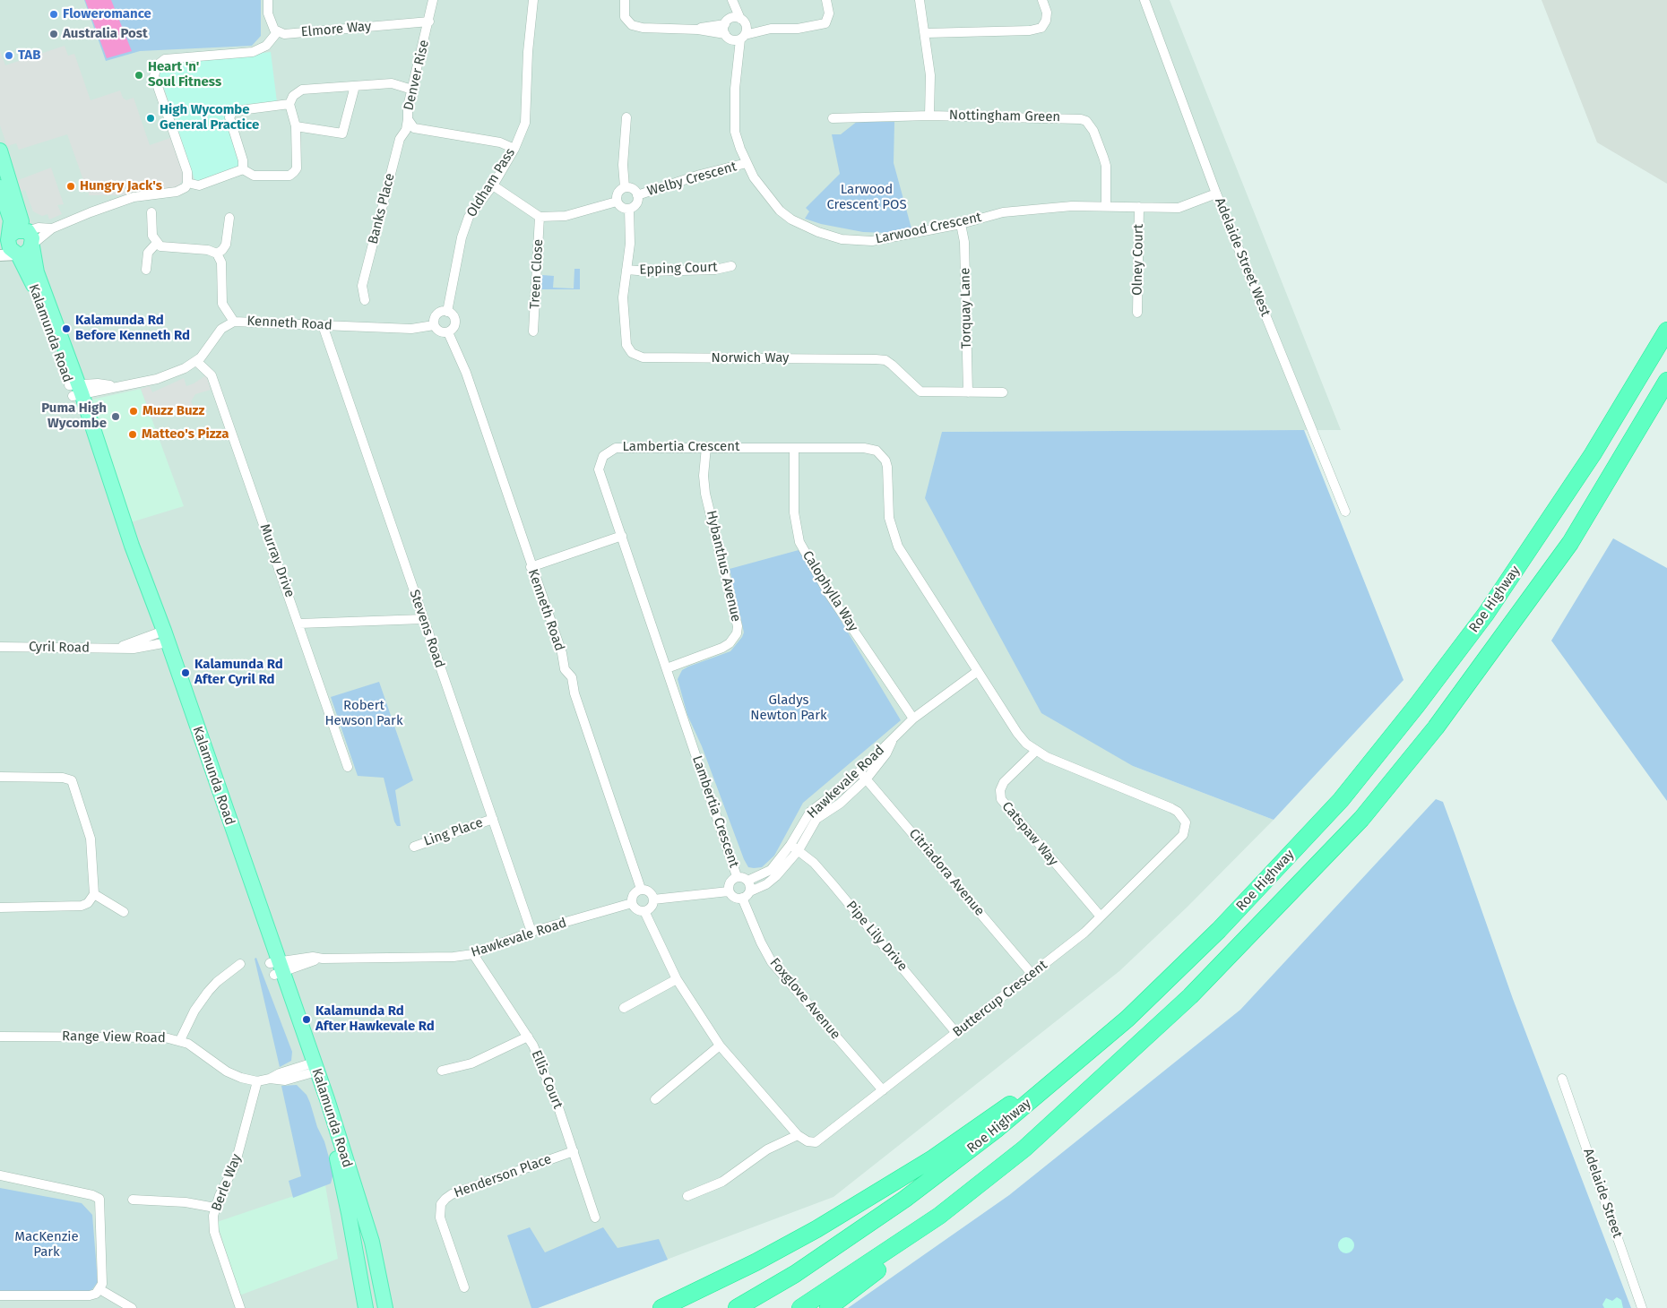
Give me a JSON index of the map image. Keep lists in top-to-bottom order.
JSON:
{
  "streets": {
    "highway": ["Roe Highway"],
    "main road": ["Kalamunda Road"],
    "street": [
      "Elmore Way",
      "Denver Rise",
      "Nottingham Green",
      "Welby Crescent",
      "Oldham Pass",
      "Banks Place",
      "Larwood Crescent",
      "Adelaide Street West",
      "Olney Court",
      "Epping Court",
      "Treen Close",
      "Torquay Lane",
      "Kenneth Road",
      "Norwich Way",
      "Lambertia Crescent",
      "Murray Drive",
      "Hybanthus Avenue",
      "Calophylla Way",
      "Stevens Road",
      "Cyril Road",
      "Hawkevale Road",
      "Ling Place",
      "Catspaw Way",
      "Citriadora Avenue",
      "Pipe Lily Drive",
      "Foxglove Avenue",
      "Buttercup Crescent",
      "Range View Road",
      "Ellis Court",
      "Henderson Place",
      "Berle Way",
      "Adelaide Street"
    ]
  },
  "crossings": [
    ["Elmore Way", "Denver Rise"],
    ["Denver Rise", "Oldham Pass"],
    ["Denver Rise", "Banks Place"],
    ["Nottingham Green", "Larwood Crescent"],
    ["Welby Crescent", "Larwood Crescent"],
    ["Welby Crescent", "Norwich Way"],
    ["Oldham Pass", "Kenneth Road"],
    ["Larwood Crescent", "Adelaide Street West"],
    ["Larwood Crescent", "Olney Court"],
    ["Larwood Crescent", "Torquay Lane"],
    ["Epping Court", "Norwich Way"],
    ["Torquay Lane", "Norwich Way"],
    ["Kenneth Road", "Kalamunda Road"],
    ["Kenneth Road", "Murray Drive"],
    ["Kenneth Road", "Stevens Road"],
    ["Kenneth Road", "Hawkevale Road"],
    ["Kalamunda Road", "Cyril Road"],
    ["Kalamunda Road", "Hawkevale Road"],
    ["Kalamunda Road", "Range View Road"],
    ["Lambertia Crescent", "Hybanthus Avenue"],
    ["Lambertia Crescent", "Calophylla Way"],
    ["Lambertia Crescent", "Hawkevale Road"],
    ["Lambertia Crescent", "Foxglove Avenue"],
    ["Lambertia Crescent", "Buttercup Crescent"],
    ["Calophylla Way", "Hawkevale Road"],
    ["Stevens Road", "Hawkevale Road"],
    ["Stevens Road", "Ling Place"],
    ["Hawkevale Road", "Citriadora Avenue"],
    ["Hawkevale Road", "Pipe Lily Drive"],
    ["Hawkevale Road", "Foxglove Avenue"],
    ["Hawkevale Road", "Buttercup Crescent"],
    ["Hawkevale Road", "Ellis Court"],
    ["Catspaw Way", "Buttercup Crescent"],
    ["Citriadora Avenue", "Buttercup Crescent"],
    ["Pipe Lily Drive", "Buttercup Crescent"],
    ["Foxglove Avenue", "Buttercup Crescent"],
    ["Range View Road", "Berle Way"],
    ["Ellis Court", "Henderson Place"]
  ],
  "parks": [
    "Larwood Crescent POS",
    "Gladys Newton Park",
    "Robert Hewson Park",
    "MacKenzie Park"
  ],
  "places": [
    "Floweromance",
    "Australia Post",
    "TAB",
    "Heart 'n' Soul Fitness",
    "High Wycombe General Practice",
    "Hungry Jack's",
    "Kalamunda Rd Before Kenneth Rd",
    "Muzz Buzz",
    "Puma High Wycombe",
    "Matteo's Pizza",
    "Kalamunda Rd After Cyril Rd",
    "Kalamunda Rd After Hawkevale Rd"
  ]
}
